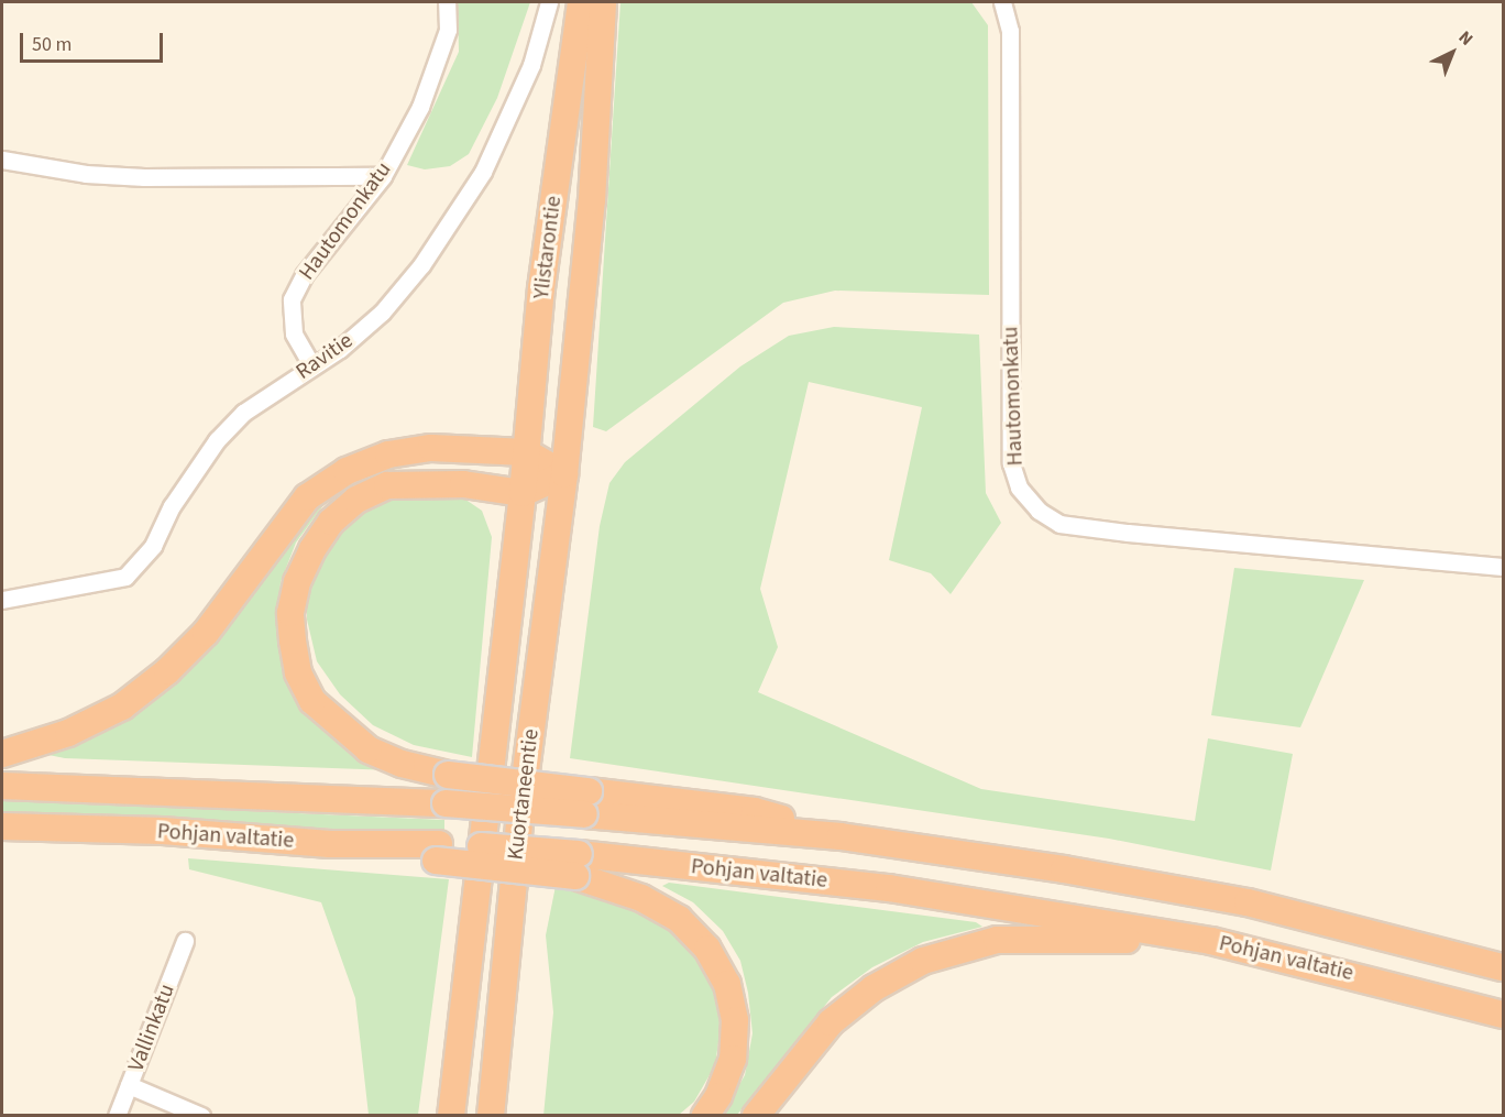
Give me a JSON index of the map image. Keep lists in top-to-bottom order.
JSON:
{
  "streets": {
    "highway": ["Ylistarontie", "Kuortaneentie", "Pohjan valtatie"],
    "street": ["Hautomonkatu", "Ravitie", "Vallinkatu"]
  },
  "crossings": [
    ["Hautomonkatu", "Ravitie"],
    ["Ylistarontie", "Kuortaneentie"]
  ],
  "scale_bar": "50 m",
  "north": "top right"
}
